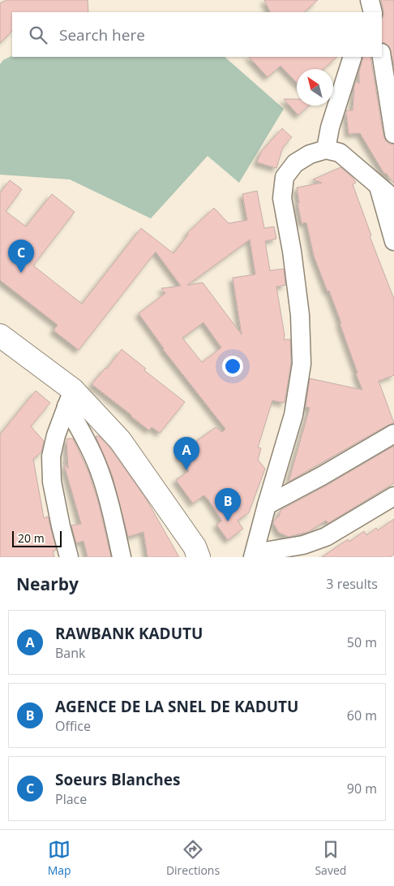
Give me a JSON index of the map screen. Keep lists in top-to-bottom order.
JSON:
{
  "scale_bar": "20 m",
  "north": "top left",
  "page": {
    "search": "Search here",
    "pins": ["C", "A", "B"],
    "scale": "20 m",
    "heading": ["Nearby", "3 results"],
    "list": [
      {
        "mark": "A",
        "name": "RAWBANK KADUTU",
        "note": "Bank",
        "value": "50 m"
      },
      {
        "mark": "B",
        "name": "AGENCE DE LA SNEL DE KADUTU",
        "note": "Office",
        "value": "60 m"
      },
      {
        "mark": "C",
        "name": "Soeurs Blanches",
        "note": "Place",
        "value": "90 m"
      }
    ],
    "nav": ["Map", "Directions", "Saved"]
  }
}
